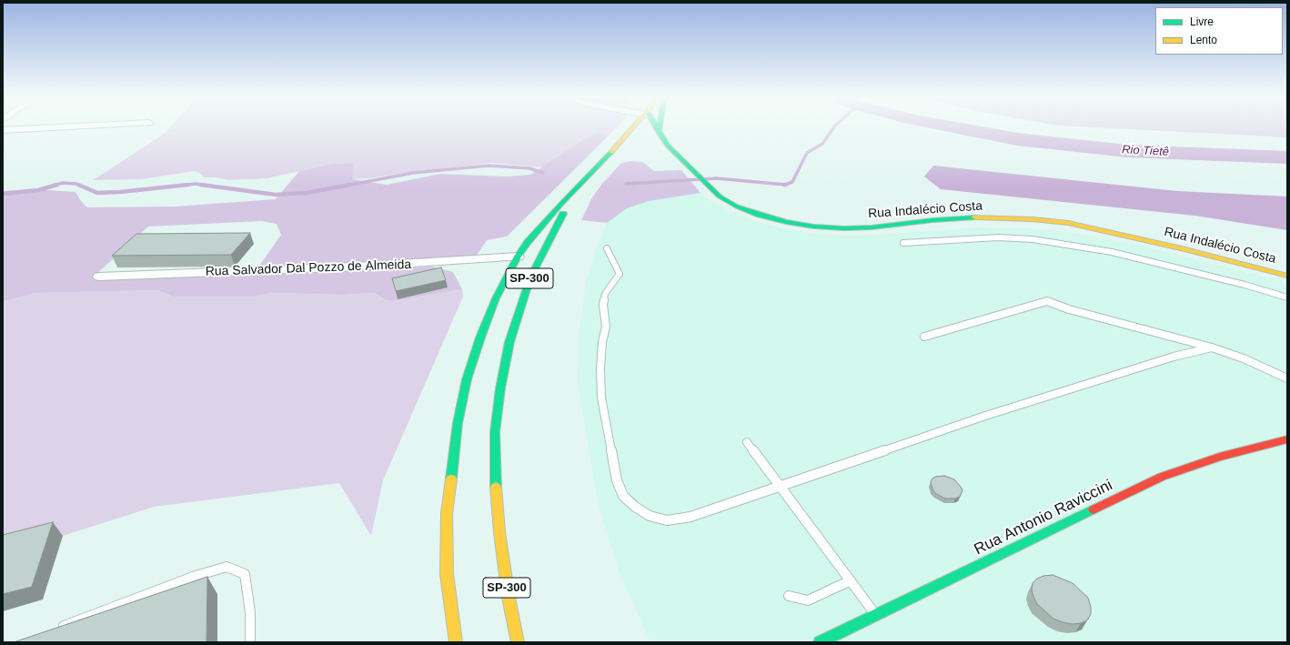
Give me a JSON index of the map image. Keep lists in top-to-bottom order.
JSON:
{
  "streets": {
    "main road": ["Rua Indalécio Costa", "SP-300", "Rua Antonio Raviccini"],
    "street": ["Rua Salvador Dal Pozzo de Almeida"]
  },
  "crossings": [
    ["Rua Salvador Dal Pozzo de Almeida", "SP-300"]
  ],
  "water": ["Rio Tietê"],
  "legend": ["Livre", "Lento"]
}
